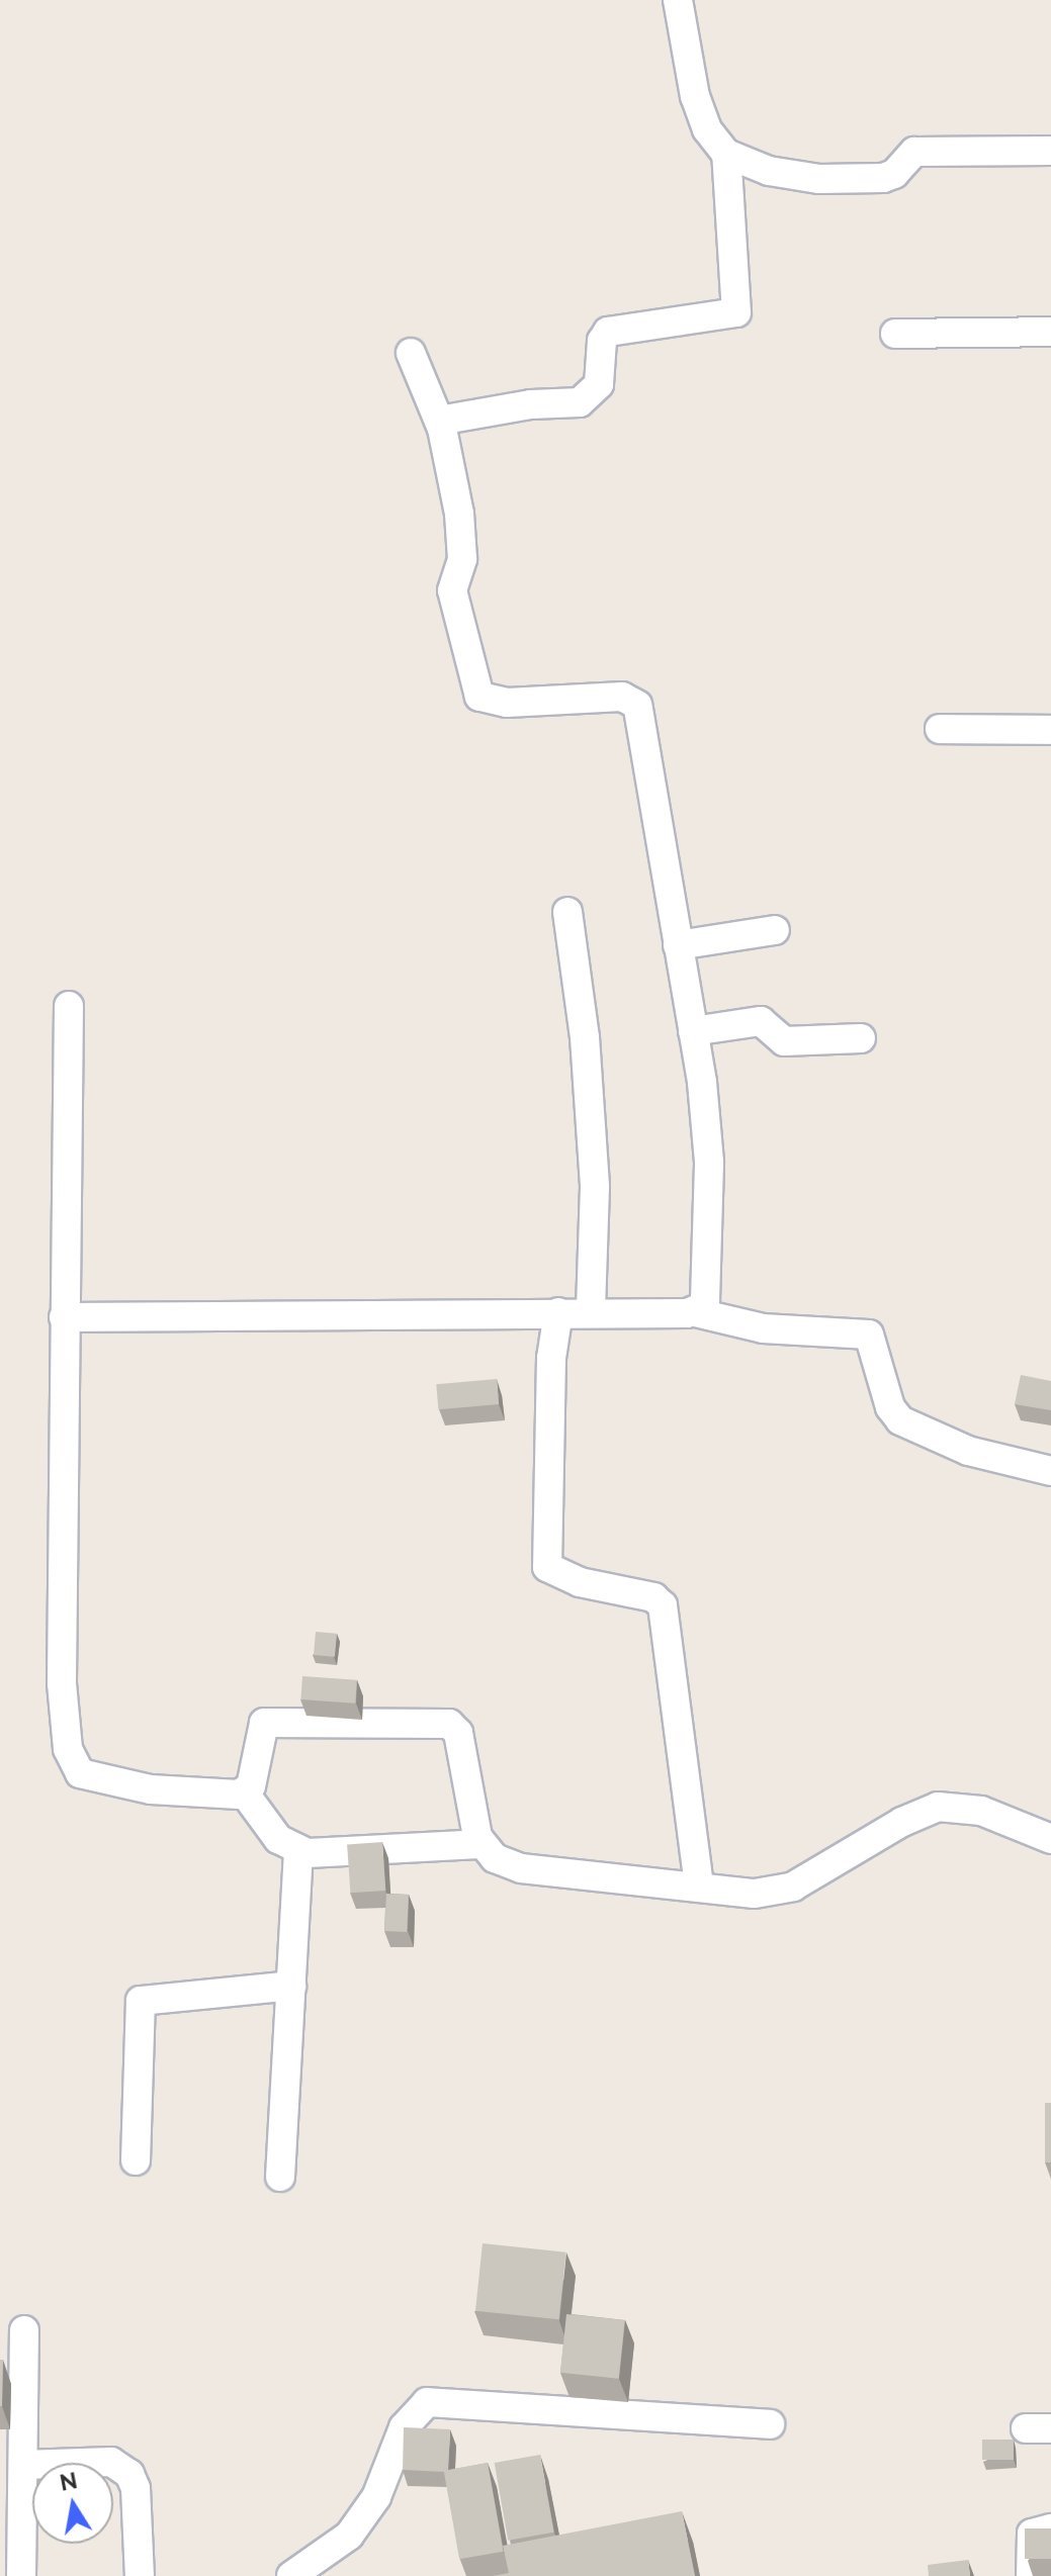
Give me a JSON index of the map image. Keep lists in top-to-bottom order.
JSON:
{
  "north": "top"
}
